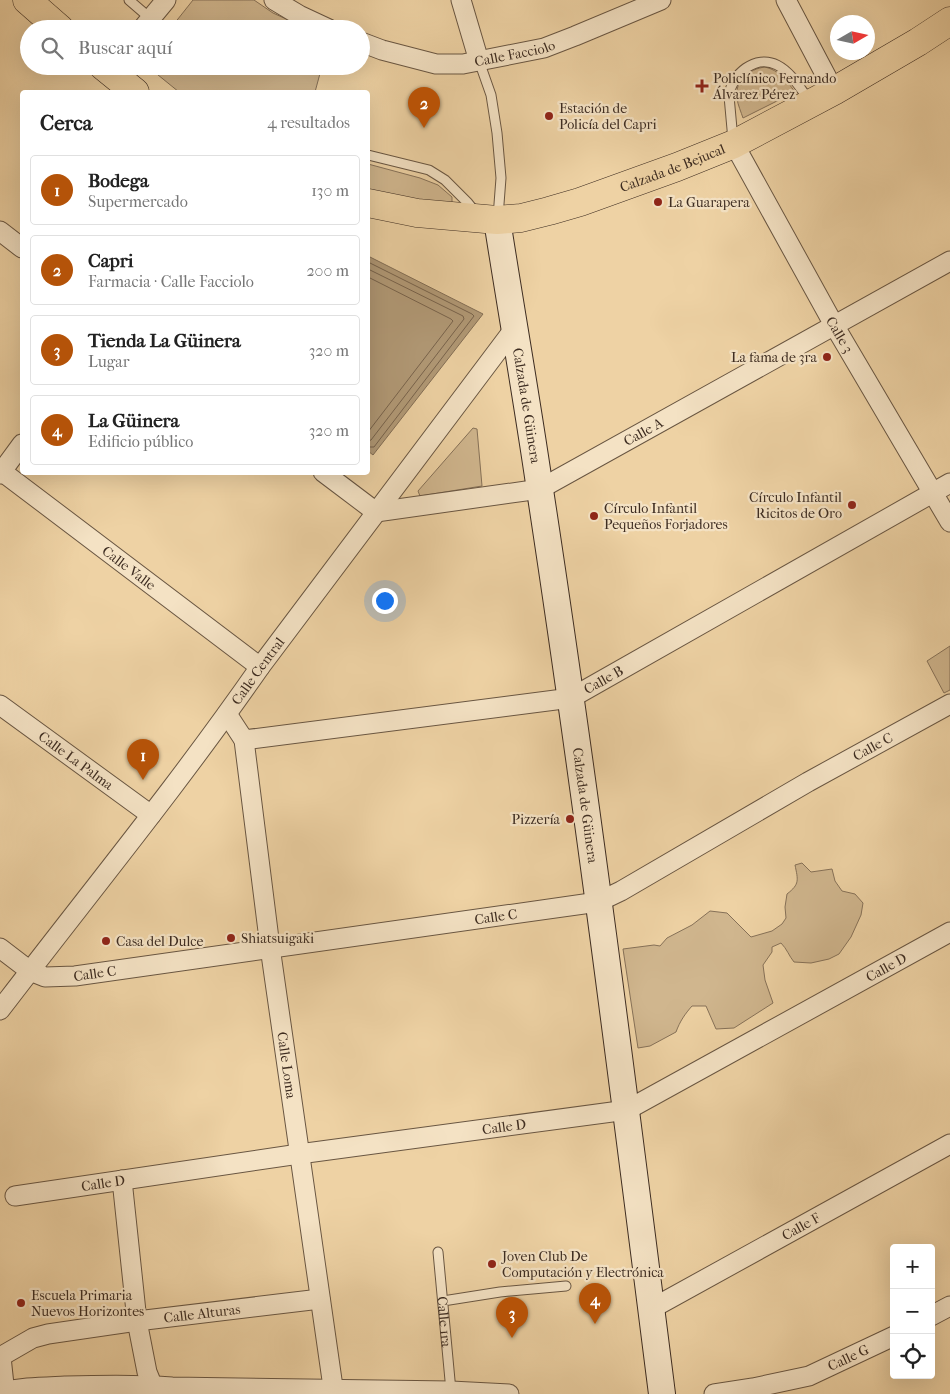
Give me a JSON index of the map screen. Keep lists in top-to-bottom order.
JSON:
{
  "streets": {
    "main road": ["Calzada de Bejucal", "Calzada de Güinera"],
    "street": [
      "Calle Facciolo",
      "Calle 3",
      "Calle A",
      "Calle Valle",
      "Calle Central",
      "Calle B",
      "Calle C",
      "Calle La Palma",
      "Calle D",
      "Calle Loma",
      "Calle F",
      "Calle Alturas",
      "Calle G"
    ],
    "lane": ["Calle 1ra"]
  },
  "crossings": [
    ["Calzada de Bejucal", "Calle 3"],
    ["Calzada de Bejucal", "Calzada de Güinera"],
    ["Calle 3", "Calle A"],
    ["Calle 3", "Calle B"],
    ["Calzada de Güinera", "Calle A"],
    ["Calzada de Güinera", "Calle Central"],
    ["Calzada de Güinera", "Calle B"],
    ["Calzada de Güinera", "Calle C"],
    ["Calzada de Güinera", "Calle D"],
    ["Calzada de Güinera", "Calle F"],
    ["Calle A", "Calle Central"],
    ["Calle Valle", "Calle Central"],
    ["Calle Central", "Calle C"],
    ["Calle Central", "Calle La Palma"],
    ["Calle B", "Calle Loma"],
    ["Calle C", "Calle Loma"],
    ["Calle D", "Calle Loma"],
    ["Calle Loma", "Calle Alturas"]
  ],
  "places": {
    "health": ["Policlínico Fernando Álvarez Pérez"],
    "other": [
      "Estación de Policía del Capri",
      "La Guarapera",
      "La fama de 3ra",
      "Círculo Infantil Ricitos de Oro",
      "Círculo Infantil Pequeños Forjadores",
      "Pizzería",
      "Shiatsuigaki",
      "Casa del Dulce",
      "Joven Club De Computación y Electrónica",
      "Escuela Primaria Nuevos Horizontes"
    ]
  },
  "north": "right",
  "page": {
    "search": "Buscar aquí",
    "pins": [
      "2",
      "1",
      "4",
      "3"
    ],
    "heading": ["Cerca", "4 resultados"],
    "list": [
      {
        "mark": "1",
        "name": "Bodega",
        "note": "Supermercado",
        "value": "130 m"
      },
      {
        "mark": "2",
        "name": "Capri",
        "note": "Farmacia · Calle Facciolo",
        "value": "200 m"
      },
      {
        "mark": "3",
        "name": "Tienda La Güinera",
        "note": "Lugar",
        "value": "320 m"
      },
      {
        "mark": "4",
        "name": "La Güinera",
        "note": "Edificio público",
        "value": "320 m"
      }
    ],
    "map_buttons": ["+", "−"]
  }
}
